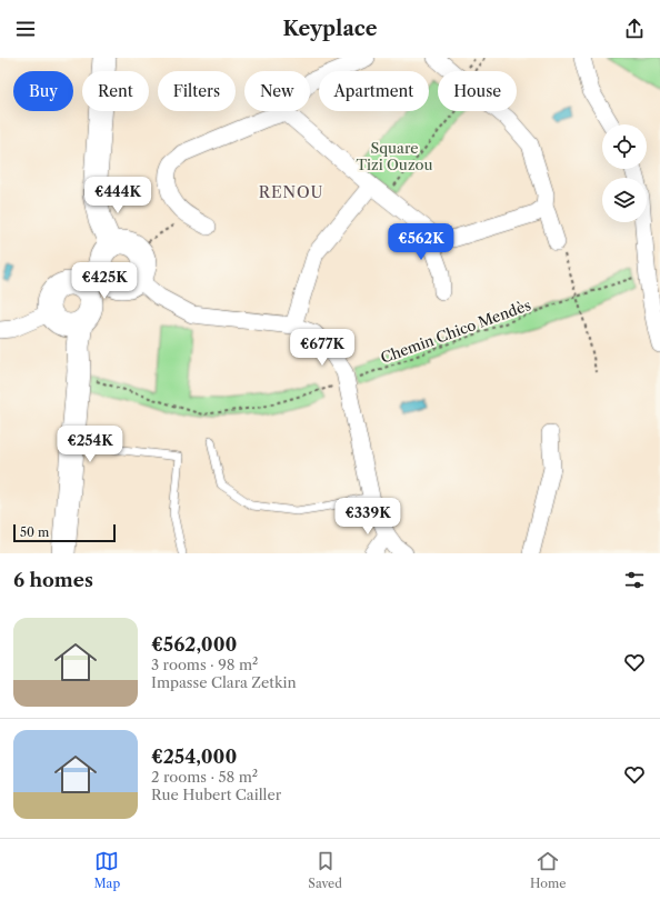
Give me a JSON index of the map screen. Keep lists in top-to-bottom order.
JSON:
{
  "streets": {
    "path": ["Chemin Chico Mendès"]
  },
  "districts": ["RENOU"],
  "parks": ["Square Tizi Ouzou"],
  "scale_bar": "50 m",
  "page": {
    "header": "Keyplace",
    "chip": [
      "Buy",
      "Rent",
      "Filters",
      "New",
      "Apartment",
      "House"
    ],
    "price": [
      "€444K",
      "€562K",
      "€425K",
      "€677K",
      "€254K",
      "€339K"
    ],
    "scale": "50 m",
    "heading": "6 homes",
    "list": [
      {
        "name": "€562,000",
        "note": "3 rooms · 98 m² · Impasse Clara Zetkin"
      },
      {
        "name": "€254,000",
        "note": "2 rooms · 58 m² · Rue Hubert Cailler"
      }
    ],
    "tabs": ["Map", "Saved", "Home"]
  }
}
